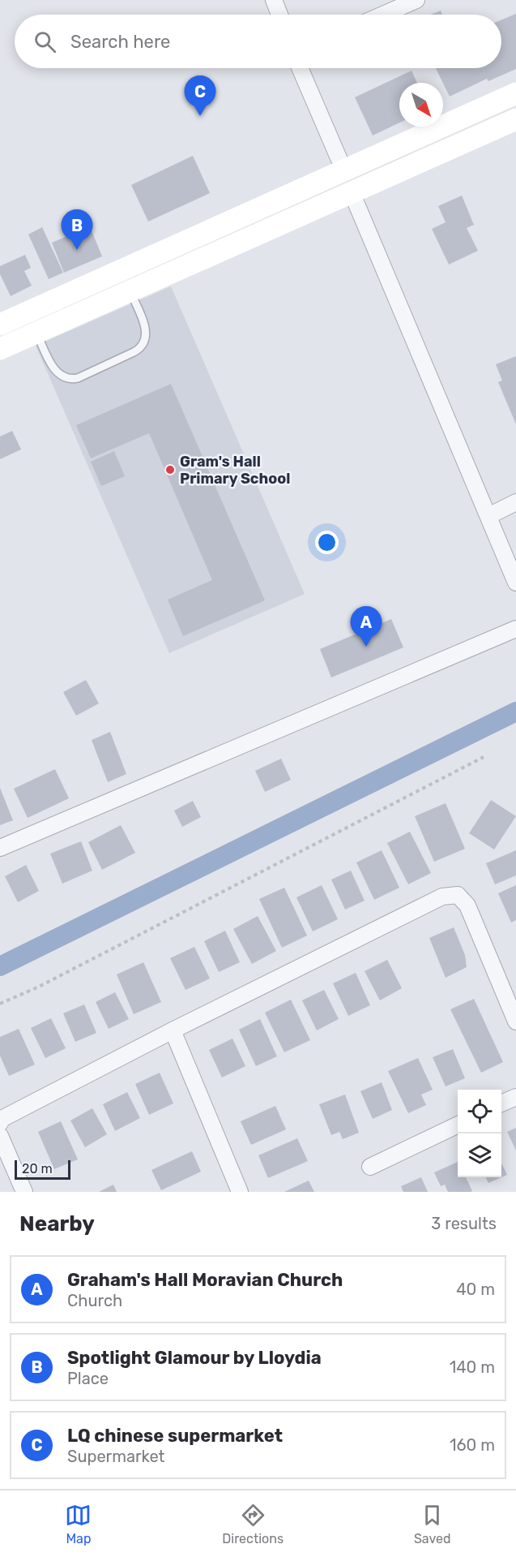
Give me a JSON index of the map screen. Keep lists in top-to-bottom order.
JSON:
{
  "places": ["Gram's Hall Primary School"],
  "scale_bar": "20 m",
  "north": "bottom right",
  "page": {
    "search": "Search here",
    "pins": ["C", "B", "A"],
    "scale": "20 m",
    "heading": ["Nearby", "3 results"],
    "list": [
      {
        "mark": "A",
        "name": "Graham's Hall Moravian Church",
        "note": "Church",
        "value": "40 m"
      },
      {
        "mark": "B",
        "name": "Spotlight Glamour by Lloydia",
        "note": "Place",
        "value": "140 m"
      },
      {
        "mark": "C",
        "name": "LQ chinese supermarket",
        "note": "Supermarket",
        "value": "160 m"
      }
    ],
    "nav": ["Map", "Directions", "Saved"]
  }
}
